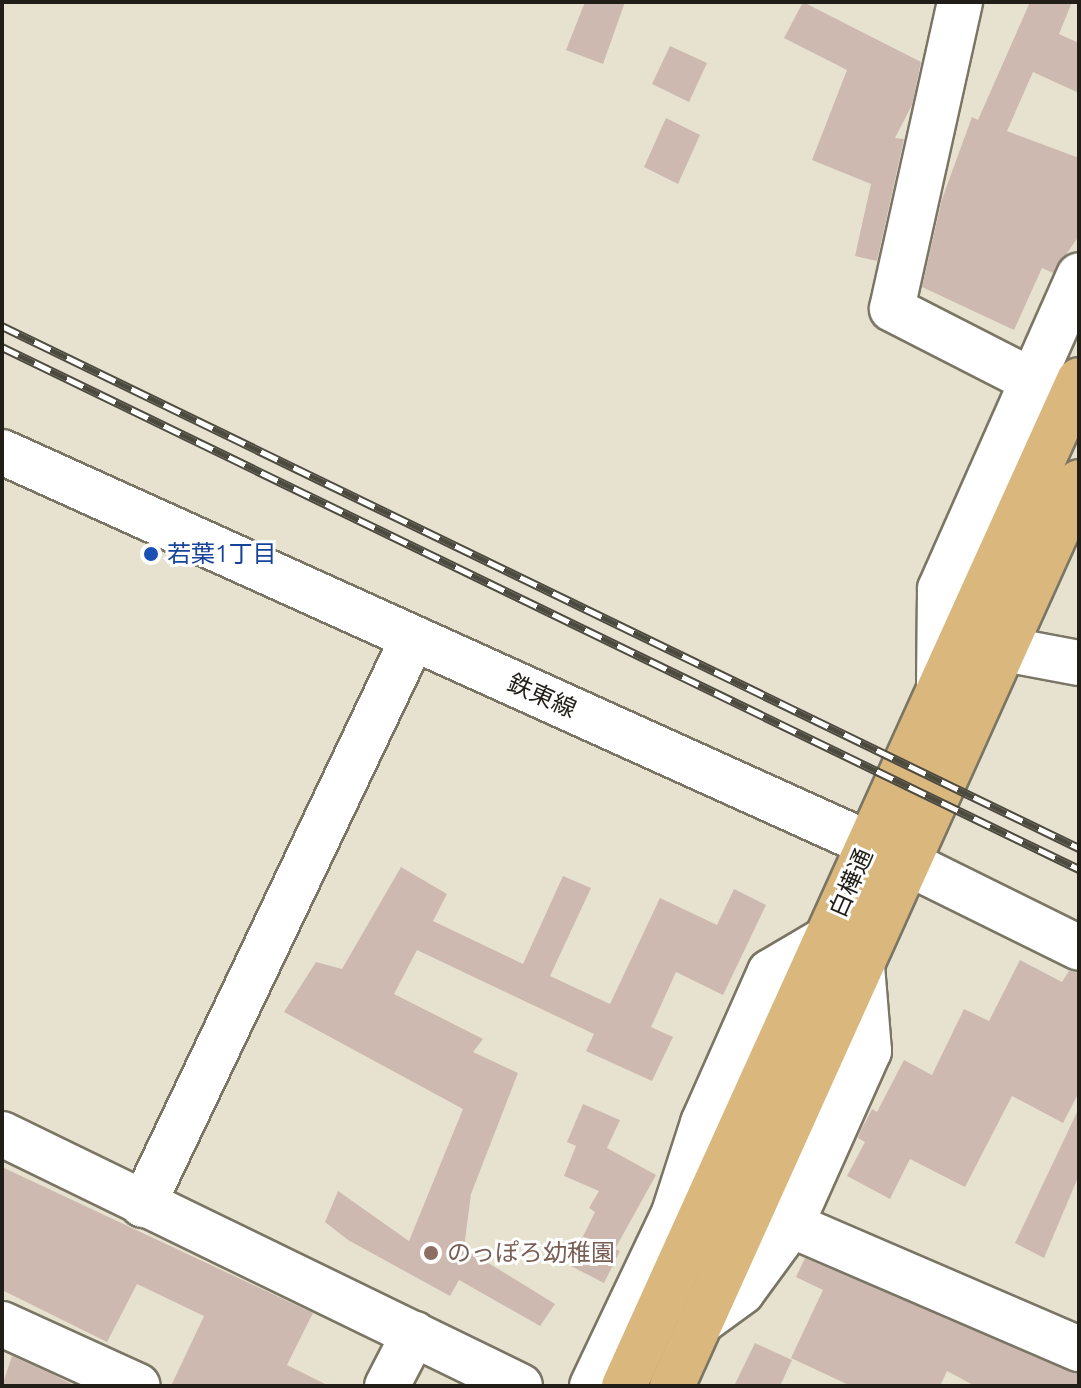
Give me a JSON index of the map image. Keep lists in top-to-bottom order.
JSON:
{
  "streets": {
    "main road": ["白樺通"],
    "street": ["鉄東線"]
  },
  "crossings": [
    ["鉄東線", "白樺通"]
  ],
  "places": ["若葉1丁目", "のっぽろ幼稚園"]
}
